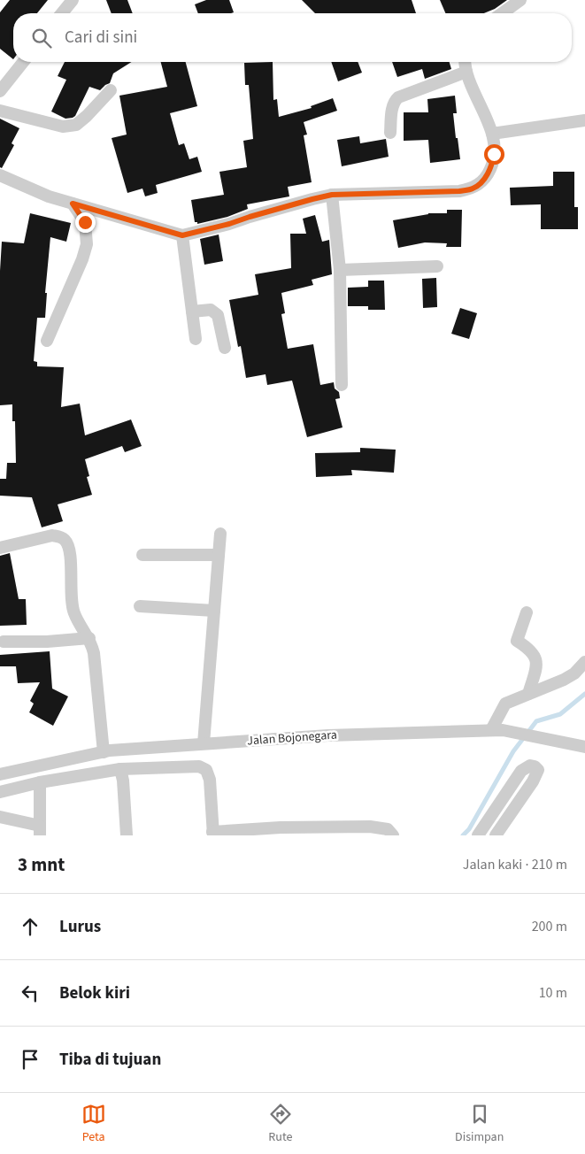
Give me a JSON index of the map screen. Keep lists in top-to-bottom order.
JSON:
{
  "streets": {
    "street": ["Jalan Bojonegara"]
  },
  "page": {
    "search": "Cari di sini",
    "heading": ["3 mnt", "Jalan kaki · 210 m"],
    "list": [
      ["Lurus", "200 m"],
      ["Belok kiri", "10 m"],
      "Tiba di tujuan"
    ],
    "nav": ["Peta", "Rute", "Disimpan"]
  }
}
